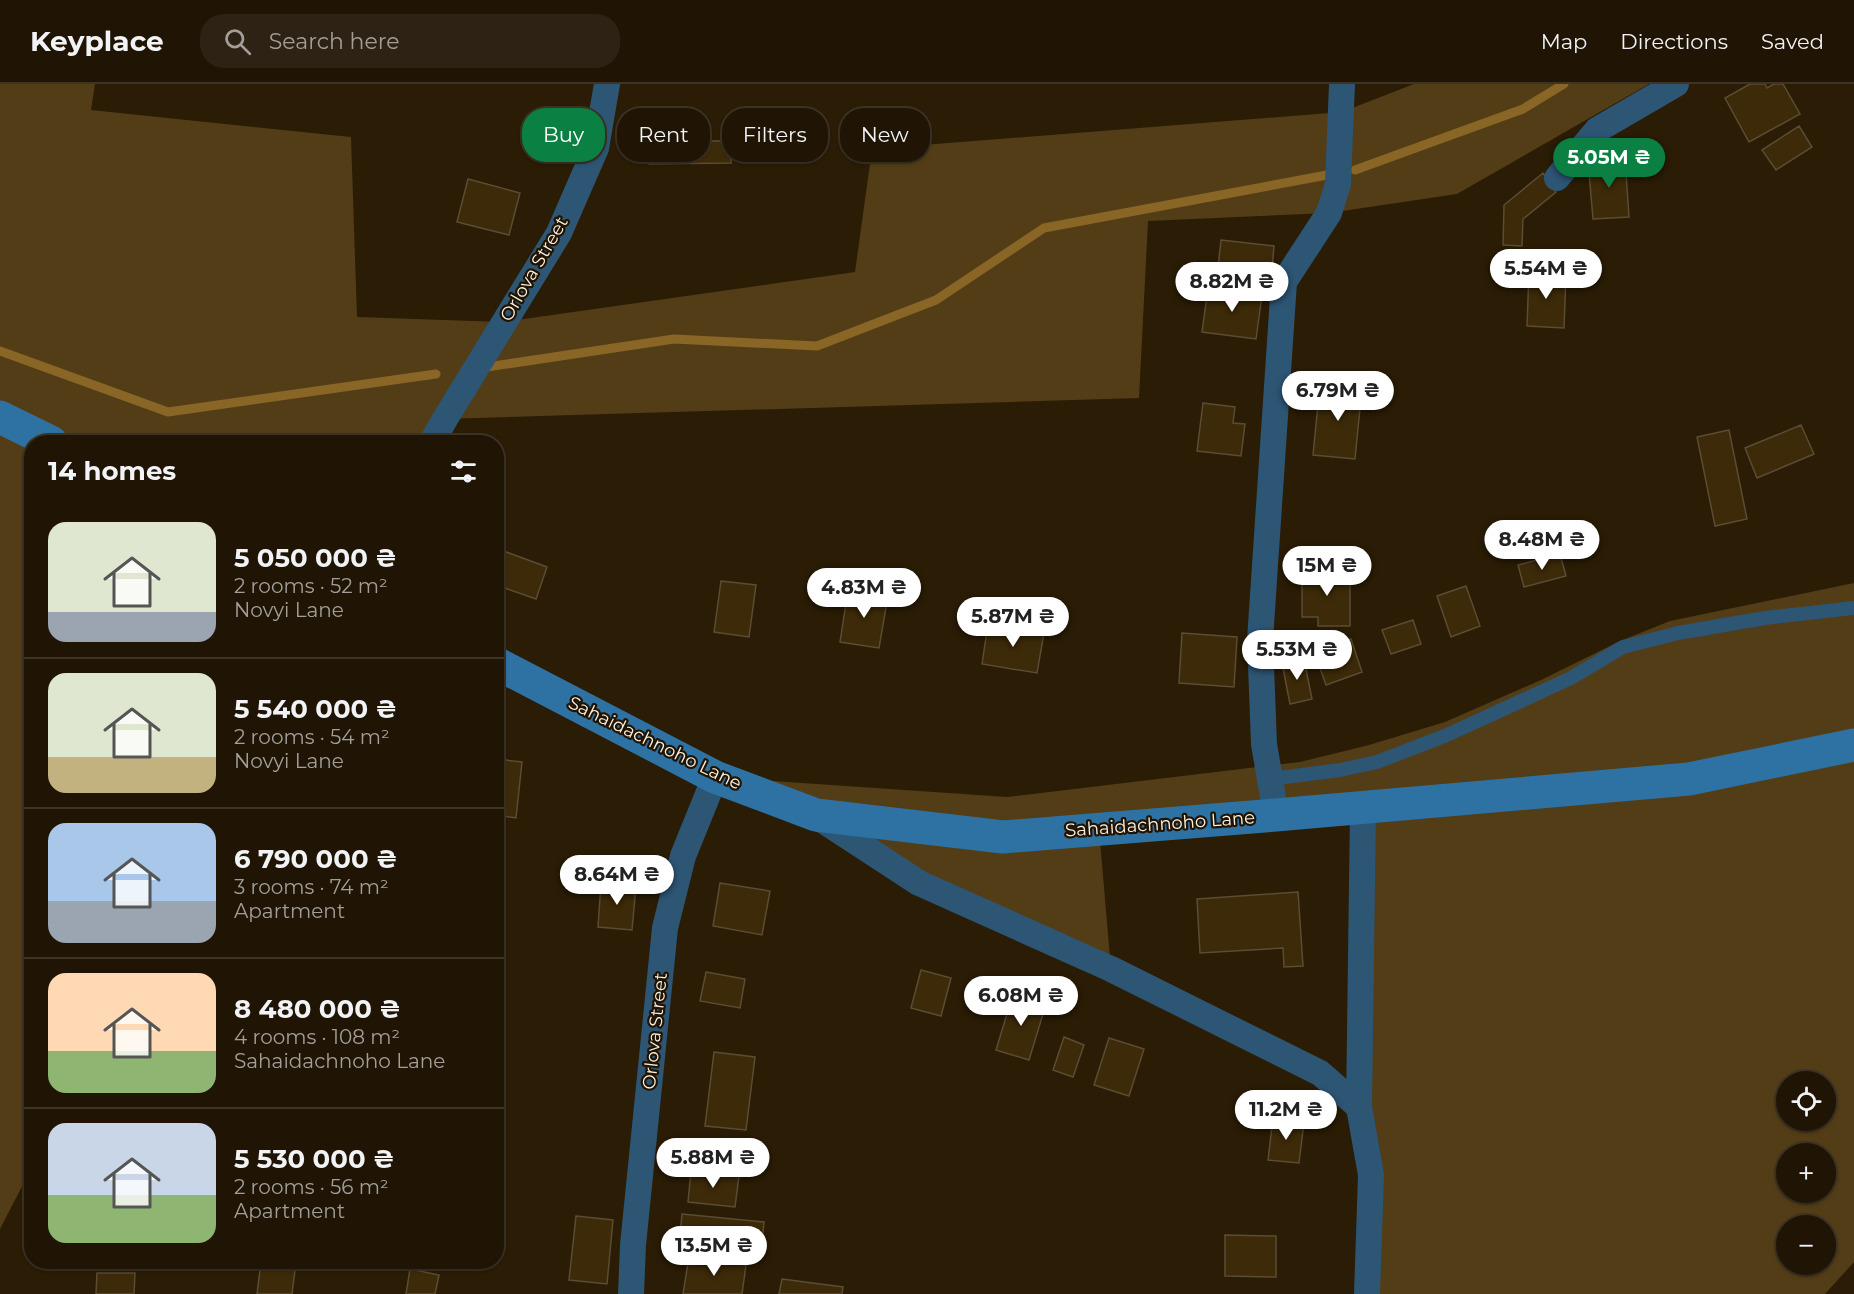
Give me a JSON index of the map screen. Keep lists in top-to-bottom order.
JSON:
{
  "streets": {
    "street": ["Orlova Street", "Sahaidachnoho Lane"]
  },
  "crossings": [
    ["Orlova Street", "Sahaidachnoho Lane"]
  ],
  "page": {
    "header": "Keyplace",
    "search": "Search here",
    "nav": ["Map", "Directions", "Saved"],
    "chip": [
      "Buy",
      "Rent",
      "Filters",
      "New"
    ],
    "price": [
      "5.05M ₴",
      "5.54M ₴",
      "8.82M ₴",
      "6.79M ₴",
      "8.48M ₴",
      "15M ₴",
      "4.83M ₴",
      "5.87M ₴",
      "5.53M ₴",
      "8.64M ₴",
      "6.08M ₴",
      "11.2M ₴",
      "5.88M ₴",
      "13.5M ₴"
    ],
    "heading": "14 homes",
    "list": [
      {
        "name": "5 050 000 ₴",
        "note": "2 rooms · 52 m² · Novyi Lane"
      },
      {
        "name": "5 540 000 ₴",
        "note": "2 rooms · 54 m² · Novyi Lane"
      },
      {
        "name": "6 790 000 ₴",
        "note": "3 rooms · 74 m² · Apartment"
      },
      {
        "name": "8 480 000 ₴",
        "note": "4 rooms · 108 m² · Sahaidachnoho Lane"
      },
      {
        "name": "5 530 000 ₴",
        "note": "2 rooms · 56 m² · Apartment"
      }
    ],
    "map_buttons": ["+", "−"]
  }
}
